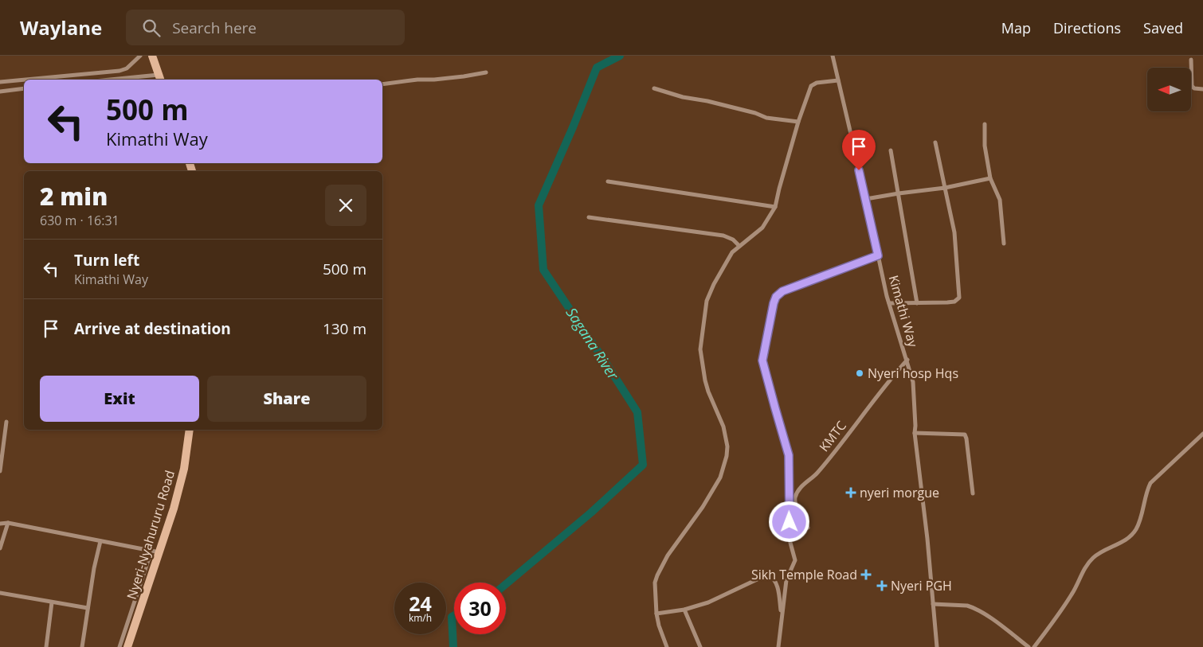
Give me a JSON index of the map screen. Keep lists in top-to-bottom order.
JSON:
{
  "streets": {
    "main road": ["Nyeri-Nyahururu Road"],
    "street": ["Kimathi Way", "KMTC"]
  },
  "crossings": [
    ["Kimathi Way", "KMTC"]
  ],
  "water": ["Sagana River"],
  "places": {
    "other": ["Nyeri hosp Hqs"],
    "health": ["nyeri morgue", "Sikh Temple Road", "Nyeri PGH"]
  },
  "north": "left",
  "page": {
    "header": "Waylane",
    "search": "Search here",
    "nav": ["Map", "Directions", "Saved"],
    "turn": ["500 m", "Kimathi Way"],
    "heading": ["2 min", "630 m · 16:31"],
    "list": [
      {
        "name": "Turn left",
        "note": "Kimathi Way",
        "value": "500 m"
      },
      {
        "name": "Arrive at destination",
        "value": "130 m"
      }
    ],
    "buttons": ["Exit", "Share"],
    "speed": "24 km/h",
    "limit": "30"
  }
}
